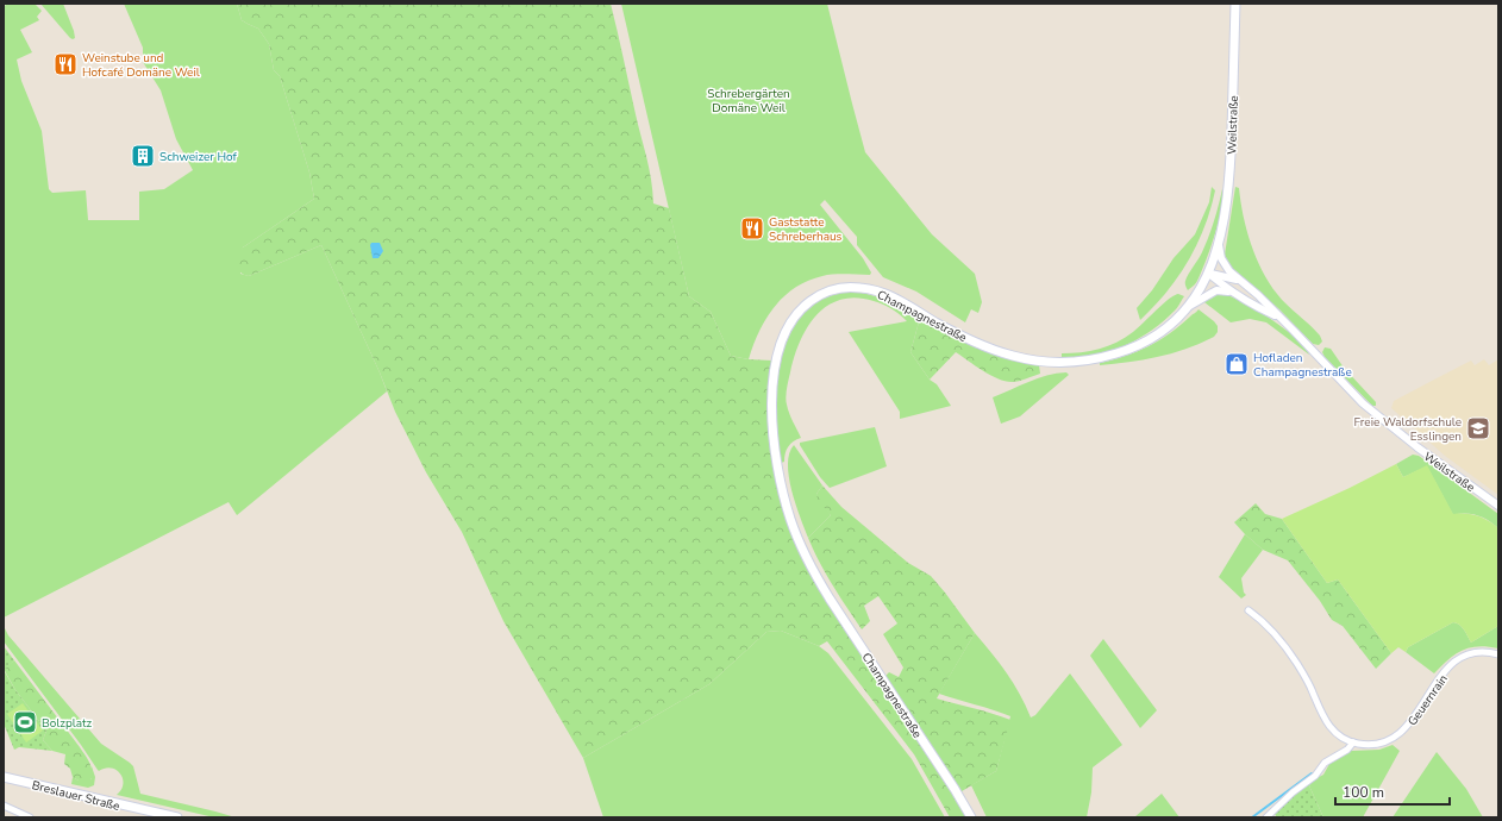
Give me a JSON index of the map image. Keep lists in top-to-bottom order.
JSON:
{
  "streets": {
    "main road": ["Weilstraße", "Champagnestraße", "Breslauer Straße"],
    "street": ["Geuernrain"]
  },
  "crossings": [
    ["Weilstraße", "Champagnestraße"]
  ],
  "parks": ["Schrebergärten Domäne Weil"],
  "places": {
    "restaurant": ["Weinstube und Hofcafé Domäne Weil", "Gaststatte Schreberhaus"],
    "building": ["Schweizer Hof"],
    "shop": ["Hofladen Champagnestraße"],
    "school or university": ["Freie Waldorfschule Esslingen"],
    "sports": ["Bolzplatz"]
  },
  "scale_bar": "100 m"
}
